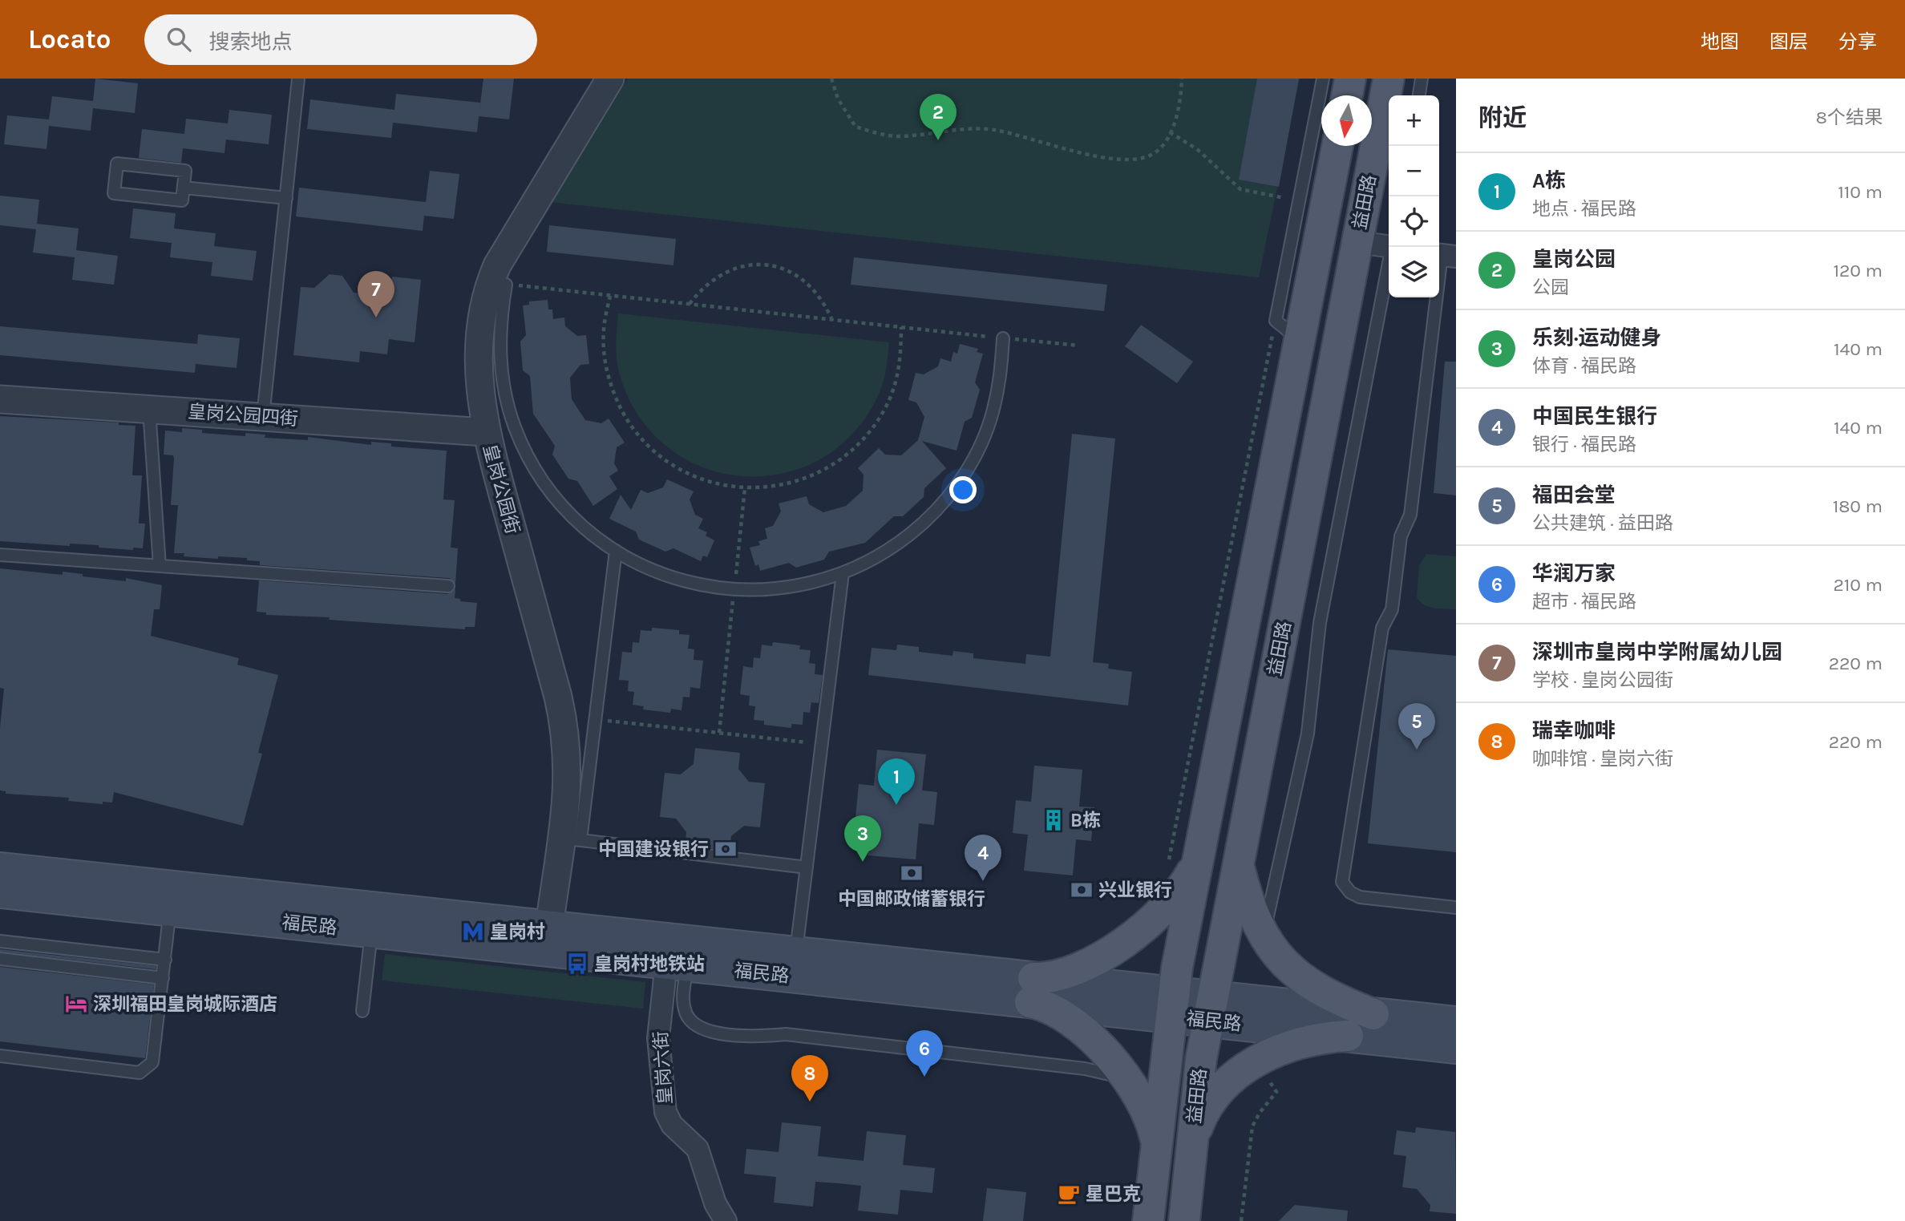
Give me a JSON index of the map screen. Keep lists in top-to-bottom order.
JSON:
{
  "streets": {
    "main road": ["益田路", "福民路"],
    "street": ["皇岗公园四街", "皇岗公园街", "皇岗六街"]
  },
  "crossings": [
    ["益田路", "福民路"],
    ["皇岗公园四街", "皇岗公园街"],
    ["皇岗公园街", "福民路"],
    ["福民路", "皇岗六街"]
  ],
  "places": {
    "building": ["B栋"],
    "bank": ["中国建设银行", "中国邮政储蓄银行", "兴业银行"],
    "metro station": ["皇岗村"],
    "bus stop": ["皇岗村地铁站"],
    "hotel": ["深圳福田皇岗城际酒店"],
    "cafe": ["星巴克"]
  },
  "north": "bottom",
  "page": {
    "header": "Locato",
    "search": "搜索地点",
    "nav": ["地图", "图层", "分享"],
    "heading": ["附近", "8个结果"],
    "pins": [
      "2",
      "7",
      "5",
      "1",
      "3",
      "4",
      "6",
      "8"
    ],
    "map_buttons": ["+", "−"],
    "list": [
      {
        "mark": "1",
        "name": "A栋",
        "note": "地点 · 福民路",
        "value": "110 m"
      },
      {
        "mark": "2",
        "name": "皇岗公园",
        "note": "公园",
        "value": "120 m"
      },
      {
        "mark": "3",
        "name": "乐刻·运动健身",
        "note": "体育 · 福民路",
        "value": "140 m"
      },
      {
        "mark": "4",
        "name": "中国民生银行",
        "note": "银行 · 福民路",
        "value": "140 m"
      },
      {
        "mark": "5",
        "name": "福田会堂",
        "note": "公共建筑 · 益田路",
        "value": "180 m"
      },
      {
        "mark": "6",
        "name": "华润万家",
        "note": "超市 · 福民路",
        "value": "210 m"
      },
      {
        "mark": "7",
        "name": "深圳市皇岗中学附属幼儿园",
        "note": "学校 · 皇岗公园街",
        "value": "220 m"
      },
      {
        "mark": "8",
        "name": "瑞幸咖啡",
        "note": "咖啡馆 · 皇岗六街",
        "value": "220 m"
      }
    ]
  }
}
